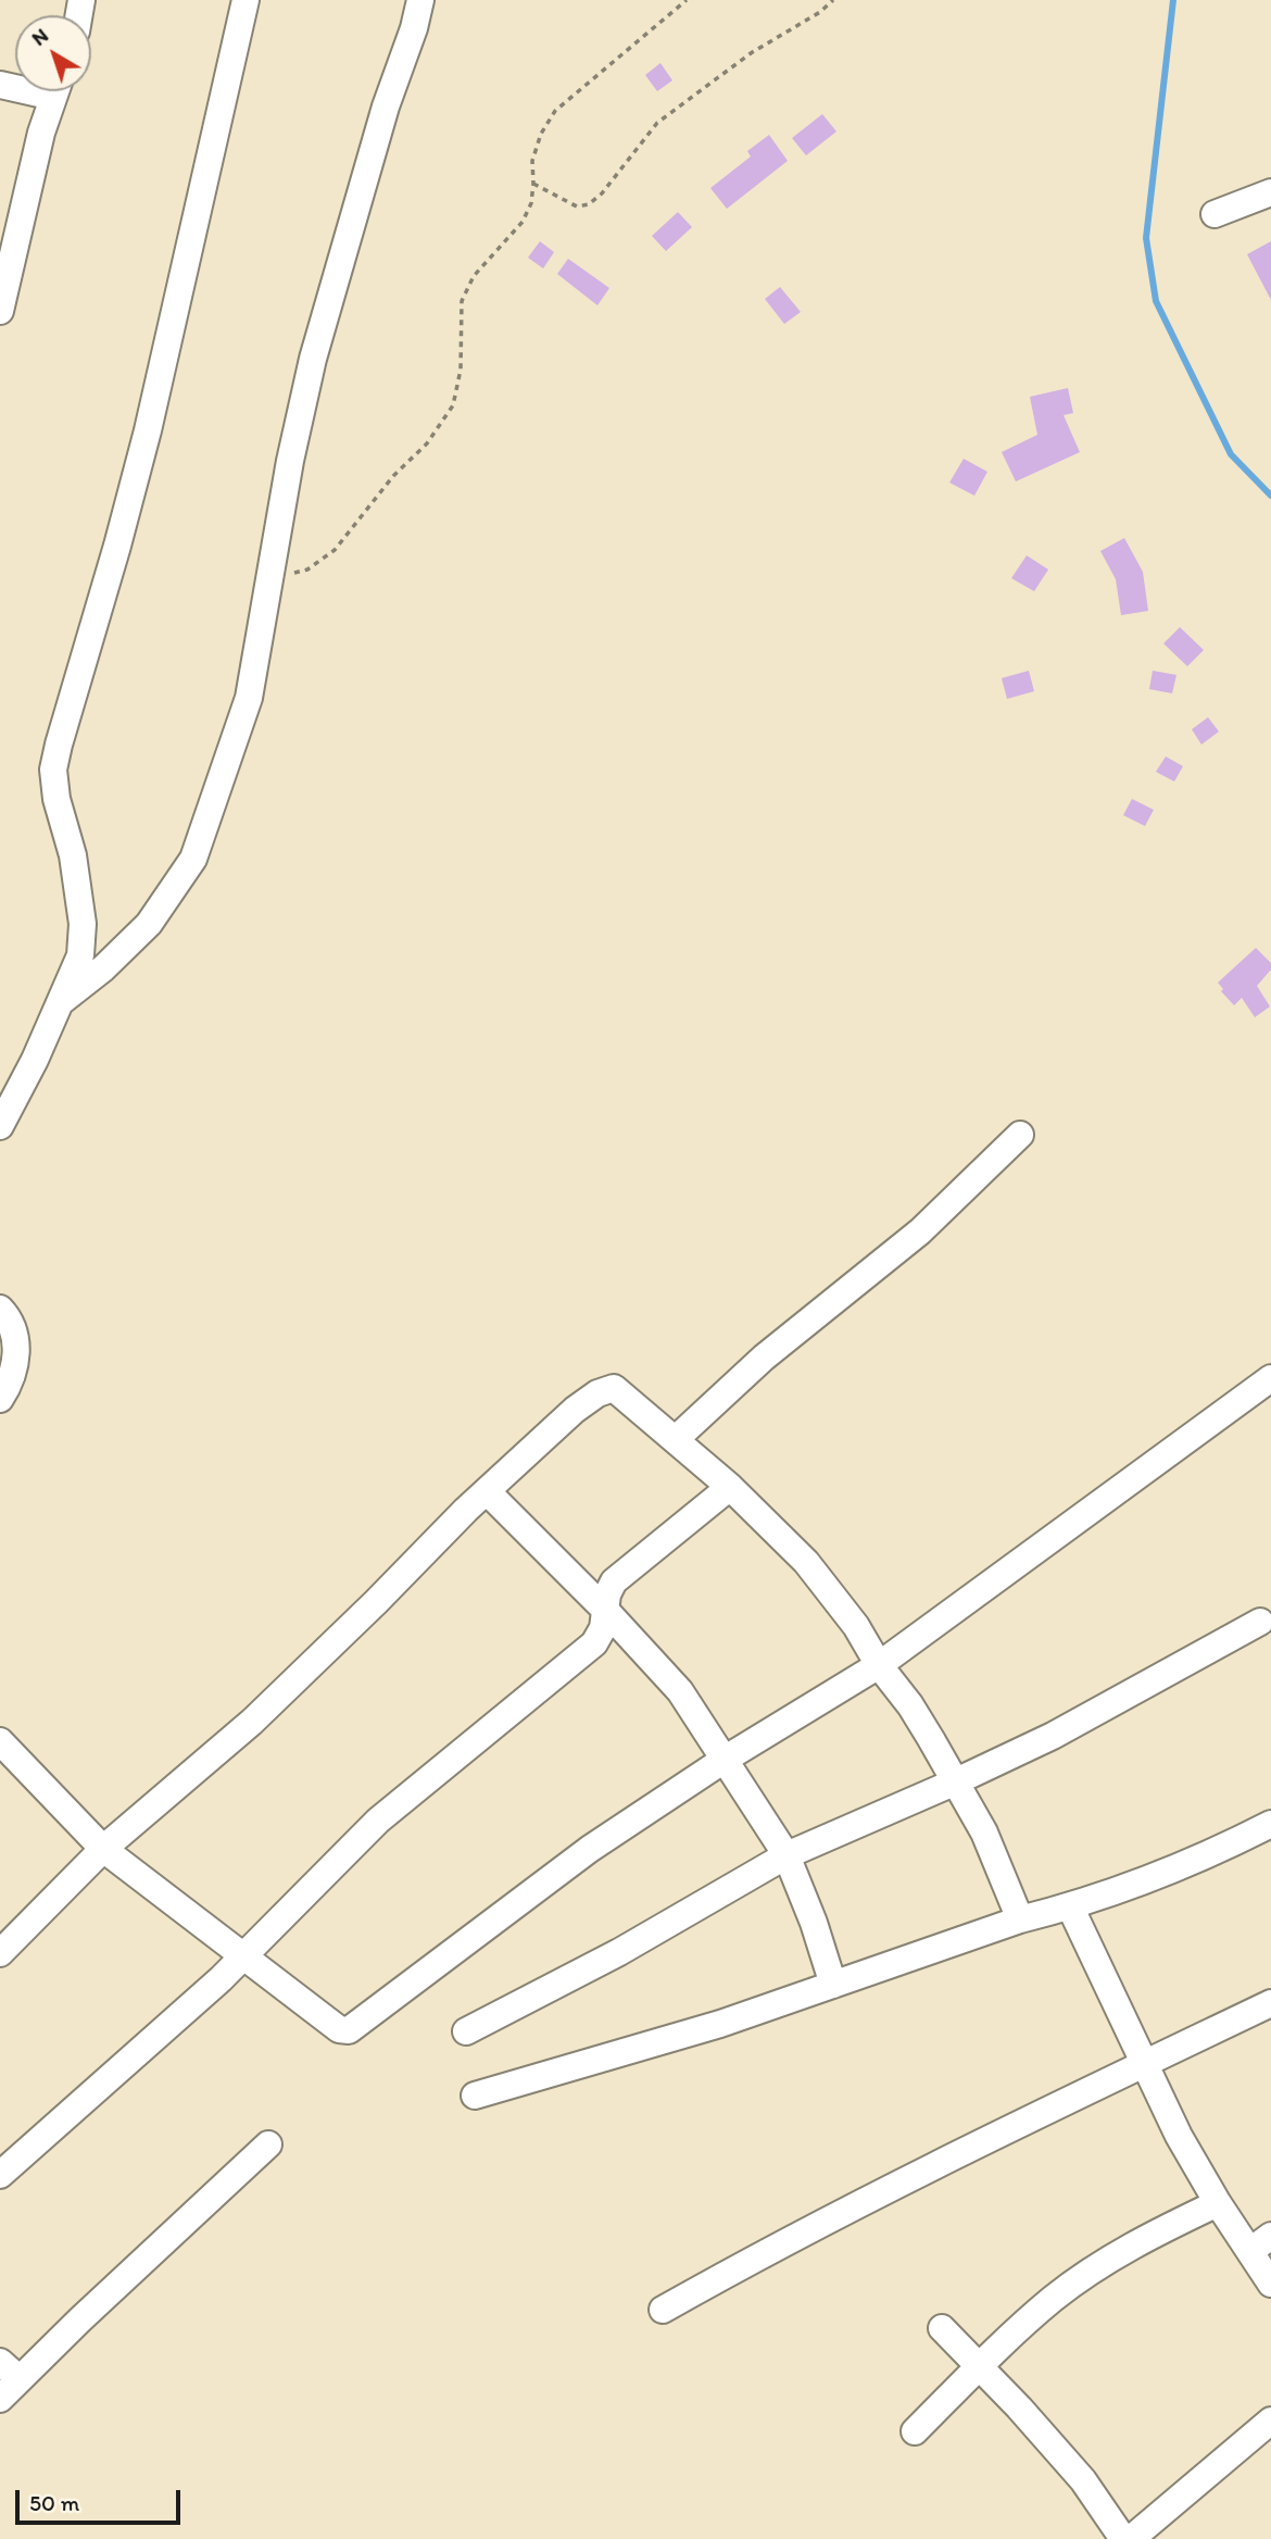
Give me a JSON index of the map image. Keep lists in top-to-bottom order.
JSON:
{
  "scale_bar": "50 m",
  "north": "top left"
}
